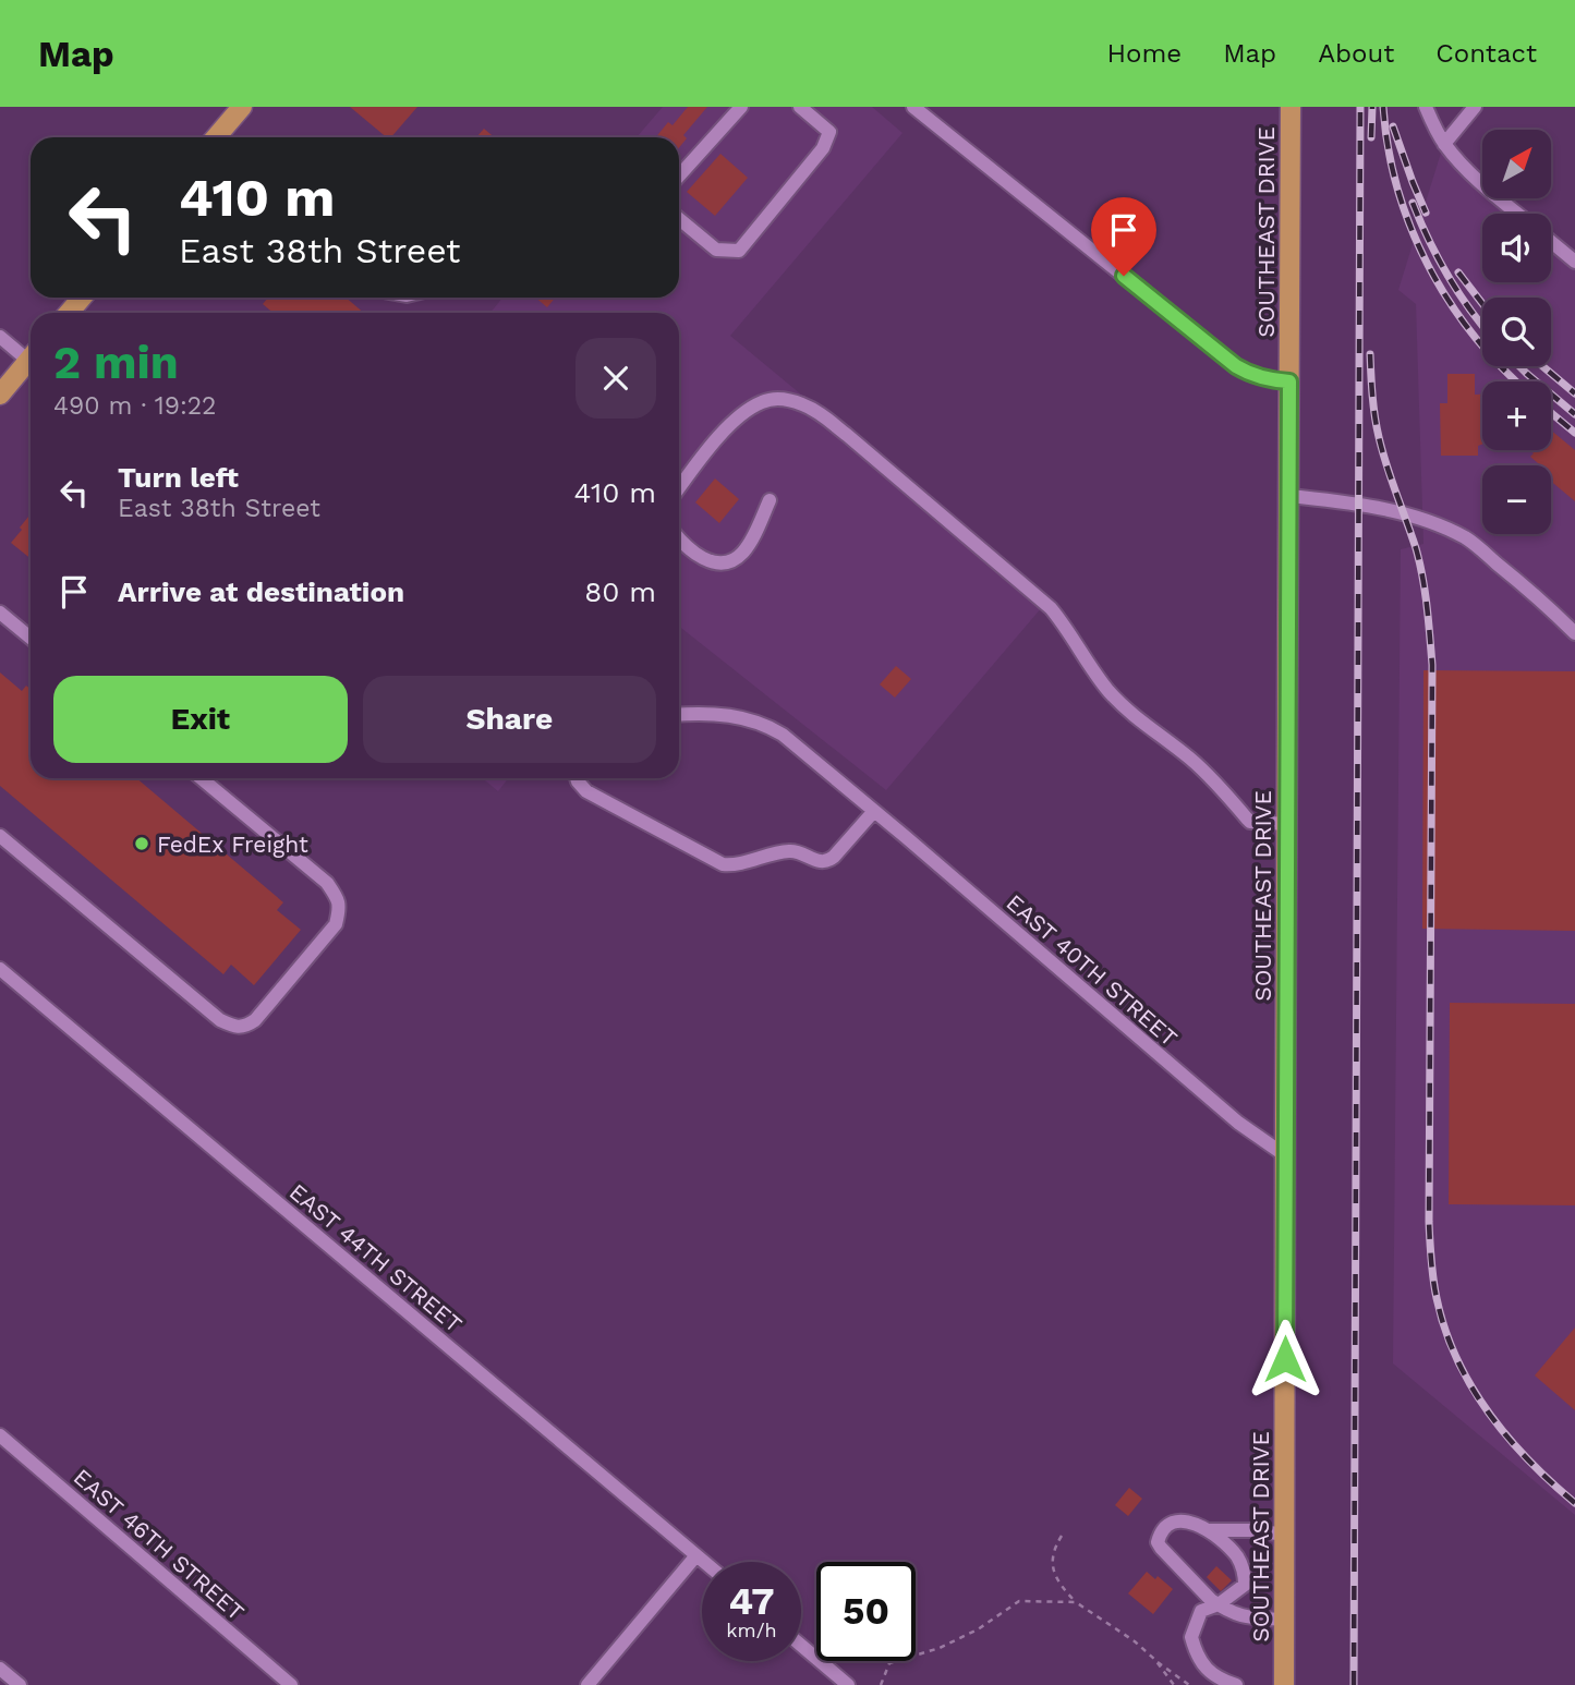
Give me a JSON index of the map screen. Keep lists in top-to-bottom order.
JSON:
{
  "streets": {
    "main road": ["SOUTHEAST DRIVE"],
    "street": ["EAST 40TH STREET", "EAST 44TH STREET", "EAST 46TH STREET"]
  },
  "crossings": [
    ["SOUTHEAST DRIVE", "EAST 40TH STREET"]
  ],
  "places": ["FedEx Freight"],
  "north": "top right",
  "page": {
    "header": "Map",
    "nav": [
      "Home",
      "Map",
      "About",
      "Contact"
    ],
    "map_buttons": ["+", "−"],
    "turn": ["410 m", "East 38th Street"],
    "heading": ["2 min", "490 m · 19:22"],
    "list": [
      {
        "name": "Turn left",
        "note": "East 38th Street",
        "value": "410 m"
      },
      {
        "name": "Arrive at destination",
        "value": "80 m"
      }
    ],
    "buttons": ["Exit", "Share"],
    "speed": "47 km/h",
    "limit": "50"
  }
}
